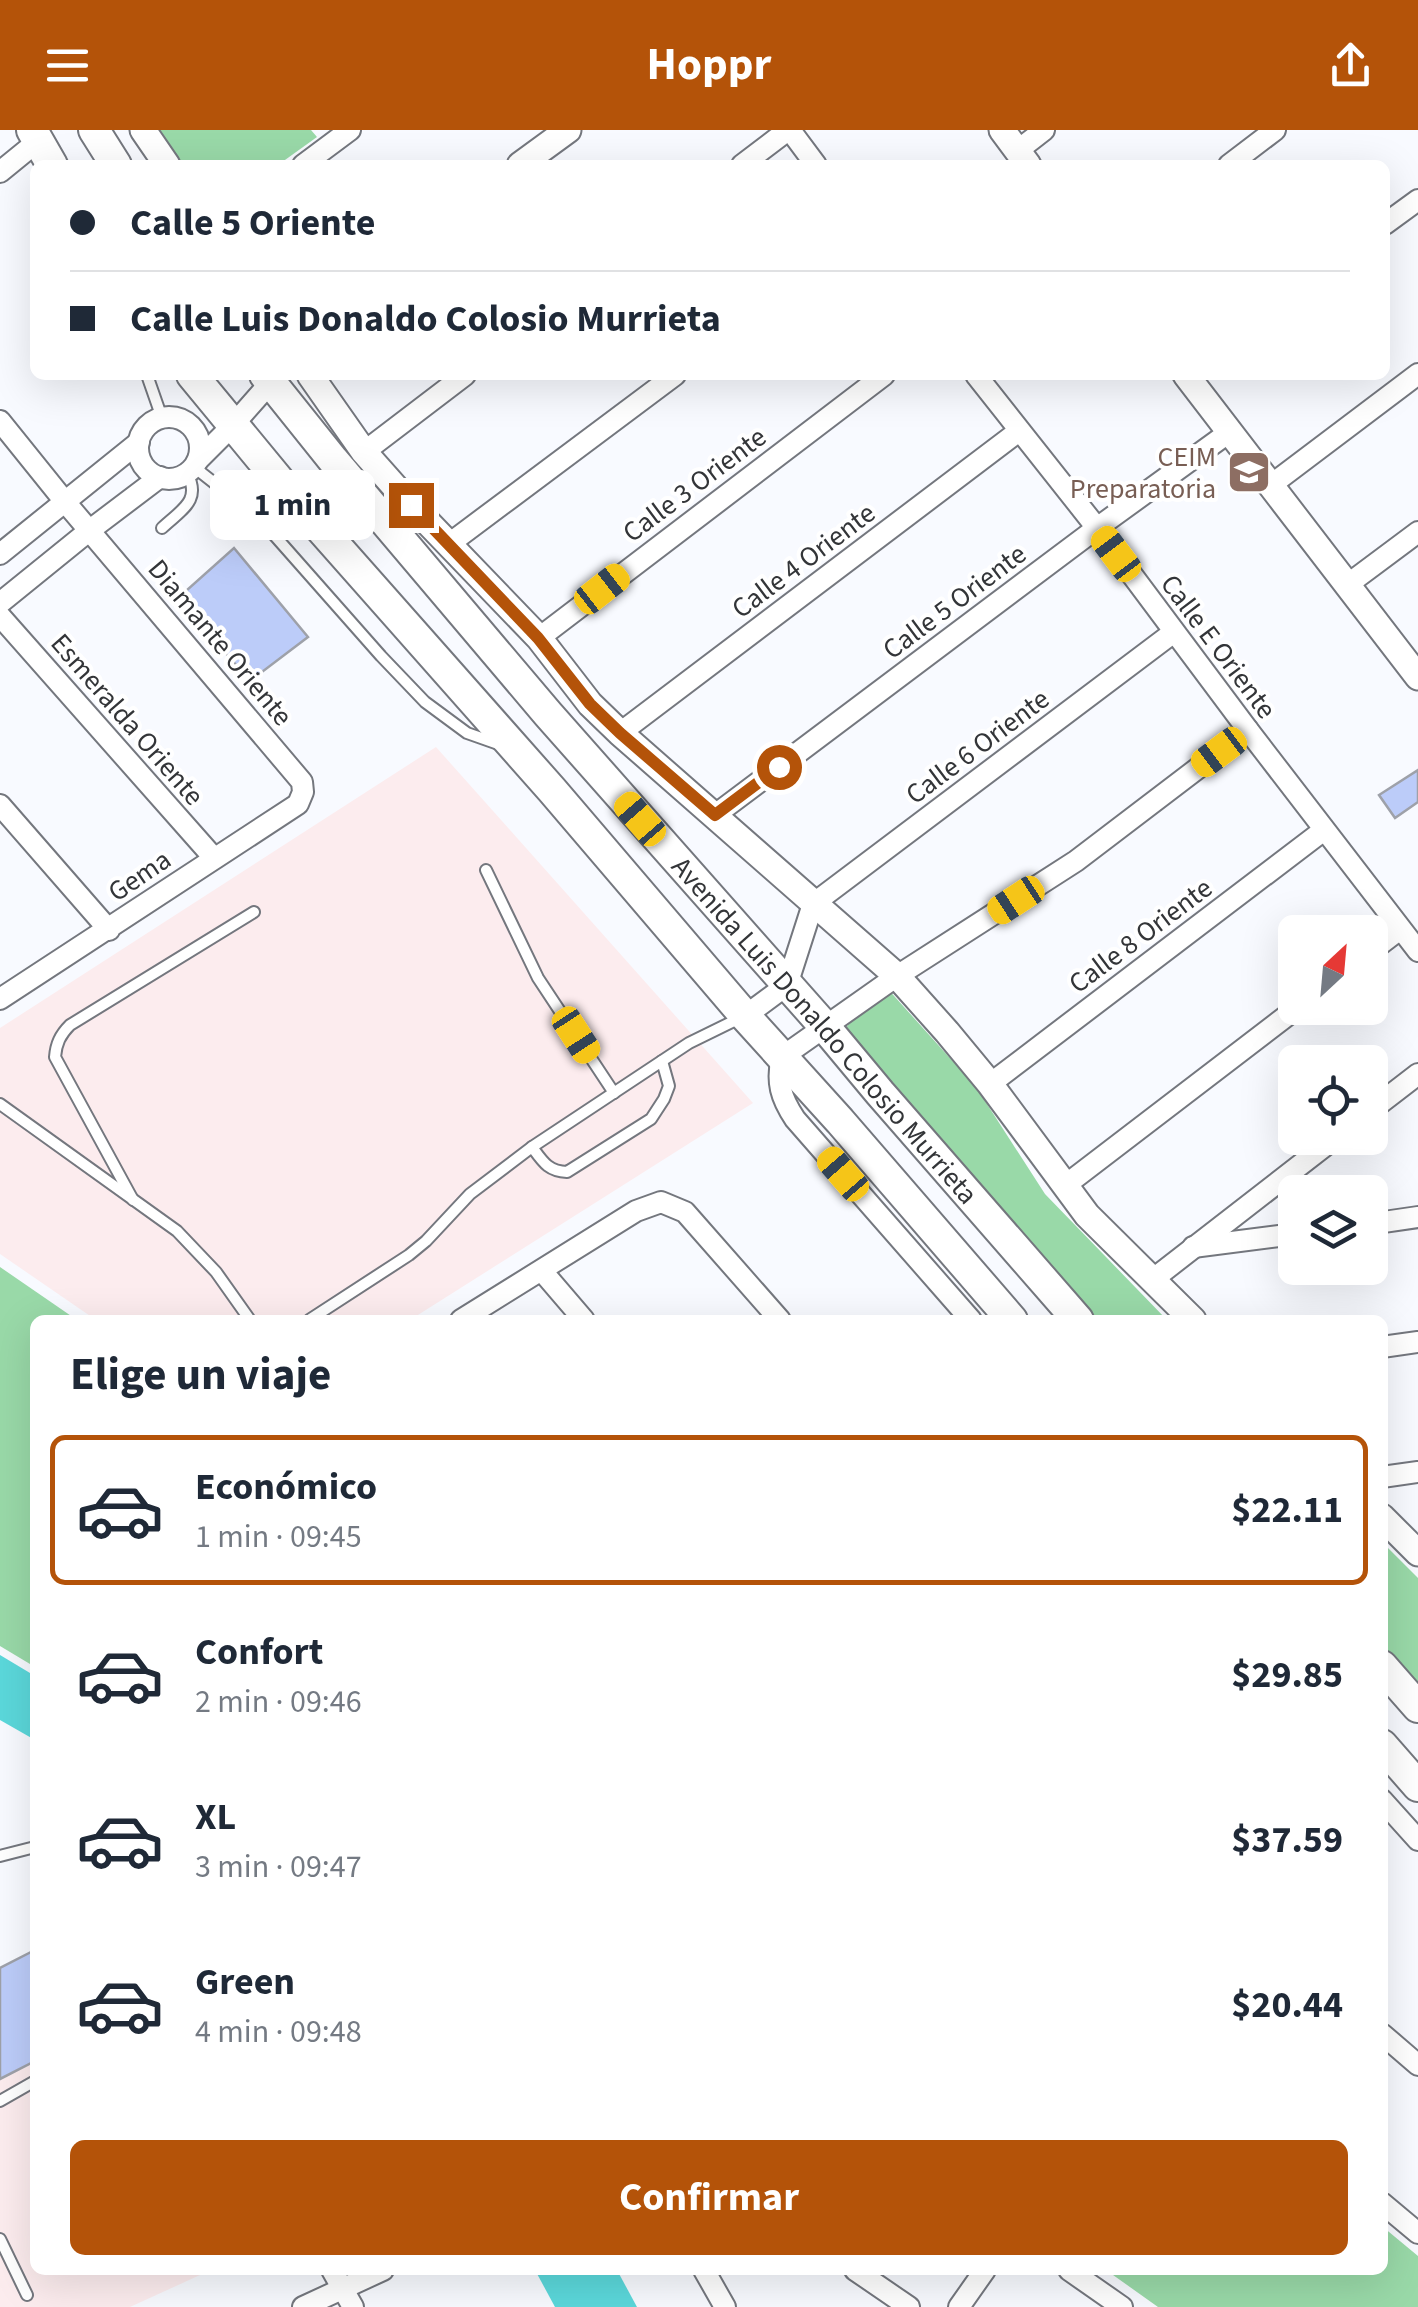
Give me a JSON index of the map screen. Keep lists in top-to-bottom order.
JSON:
{
  "streets": {
    "main road": ["Avenida Luis Donaldo Colosio Murrieta"],
    "street": [
      "Calle 3 Oriente",
      "Calle 4 Oriente",
      "Calle 5 Oriente",
      "Diamante Oriente",
      "Calle E Oriente",
      "Esmeralda Oriente",
      "Calle 6 Oriente",
      "Gema",
      "Calle 8 Oriente"
    ]
  },
  "crossings": [
    ["Calle 4 Oriente", "Calle E Oriente"],
    ["Calle 5 Oriente", "Calle E Oriente"],
    ["Diamante Oriente", "Gema"],
    ["Calle E Oriente", "Calle 6 Oriente"],
    ["Calle E Oriente", "Calle 8 Oriente"],
    ["Esmeralda Oriente", "Gema"]
  ],
  "places": {
    "school or university": ["CEIM Preparatoria"]
  },
  "north": "top right",
  "page": {
    "header": "Hoppr",
    "banner": ["Calle 5 Oriente", "Calle Luis Donaldo Colosio Murrieta"],
    "bubble": "1 min",
    "heading": "Elige un viaje",
    "list": [
      {
        "name": "Económico",
        "note": "1 min · 09:45",
        "value": "$22.11"
      },
      {
        "name": "Confort",
        "note": "2 min · 09:46",
        "value": "$29.85"
      },
      {
        "name": "XL",
        "note": "3 min · 09:47",
        "value": "$37.59"
      },
      {
        "name": "Green",
        "note": "4 min · 09:48",
        "value": "$20.44"
      }
    ],
    "buttons": "Confirmar"
  }
}
